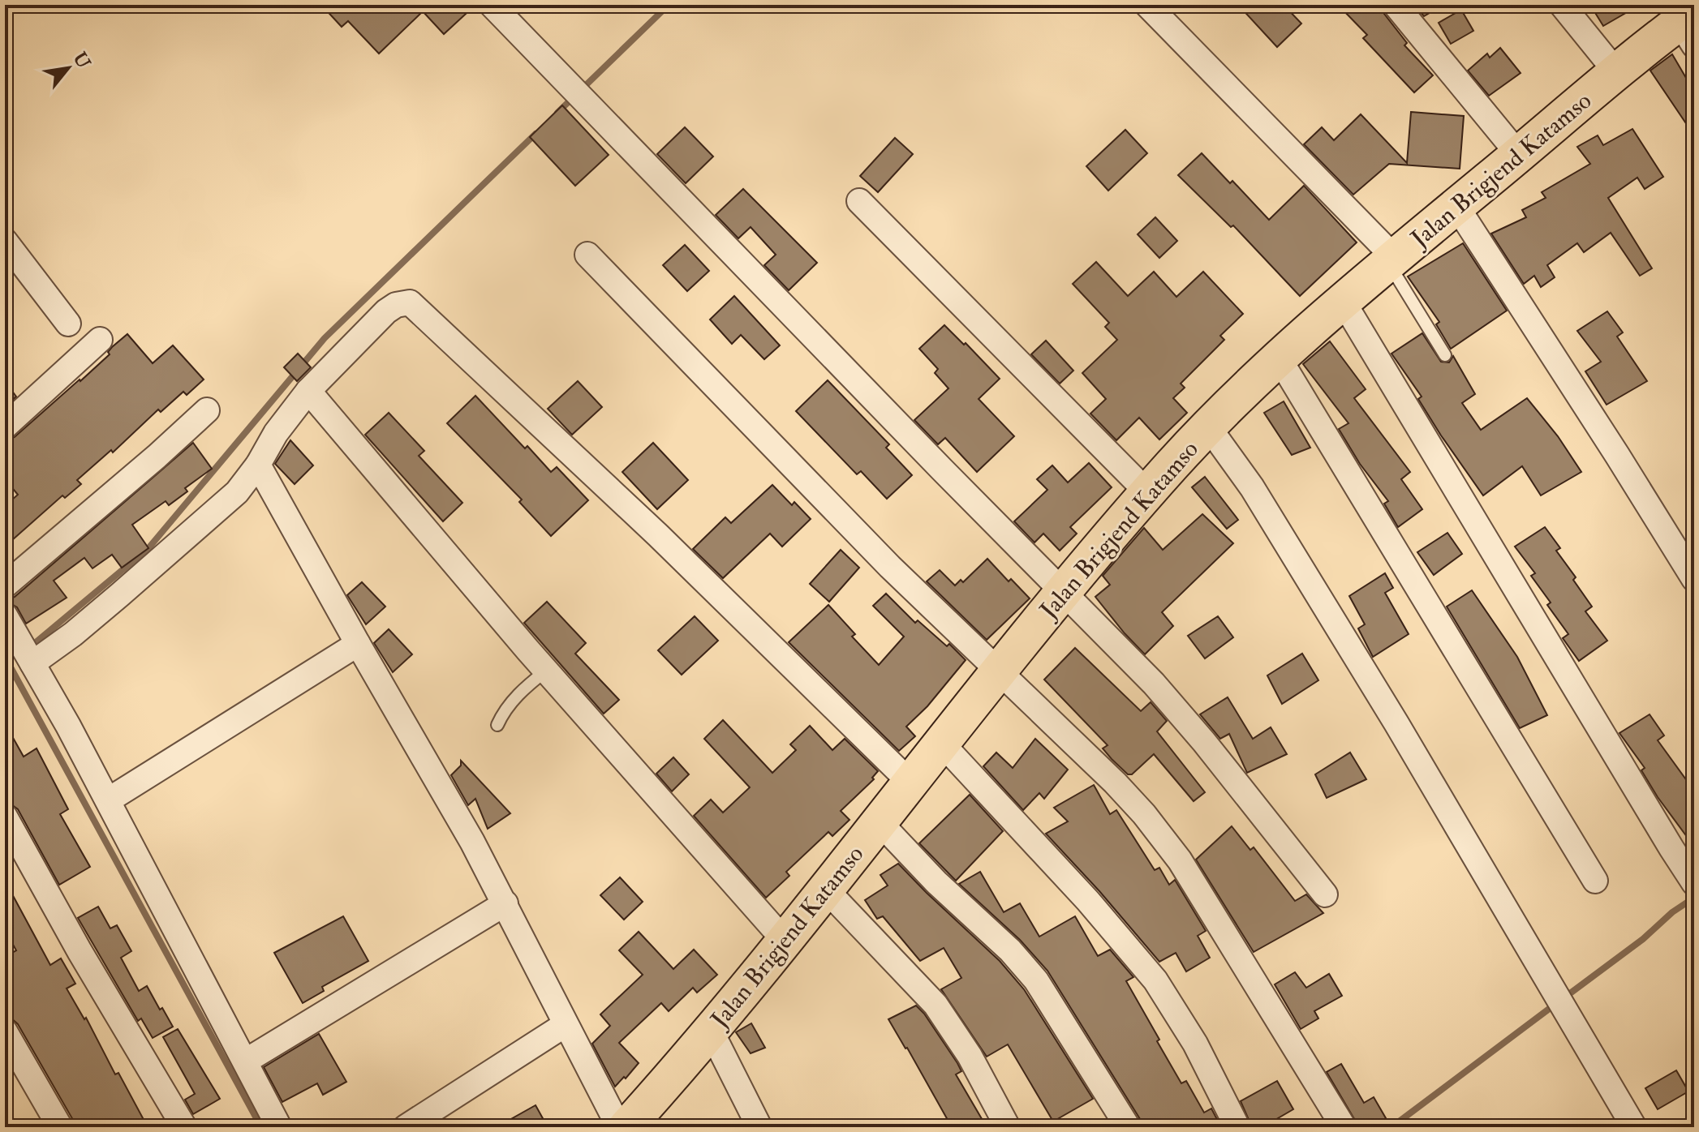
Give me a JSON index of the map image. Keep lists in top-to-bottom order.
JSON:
{
  "streets": {
    "highway": ["Jalan Brigjend Katamso"]
  },
  "north": "top right"
}
